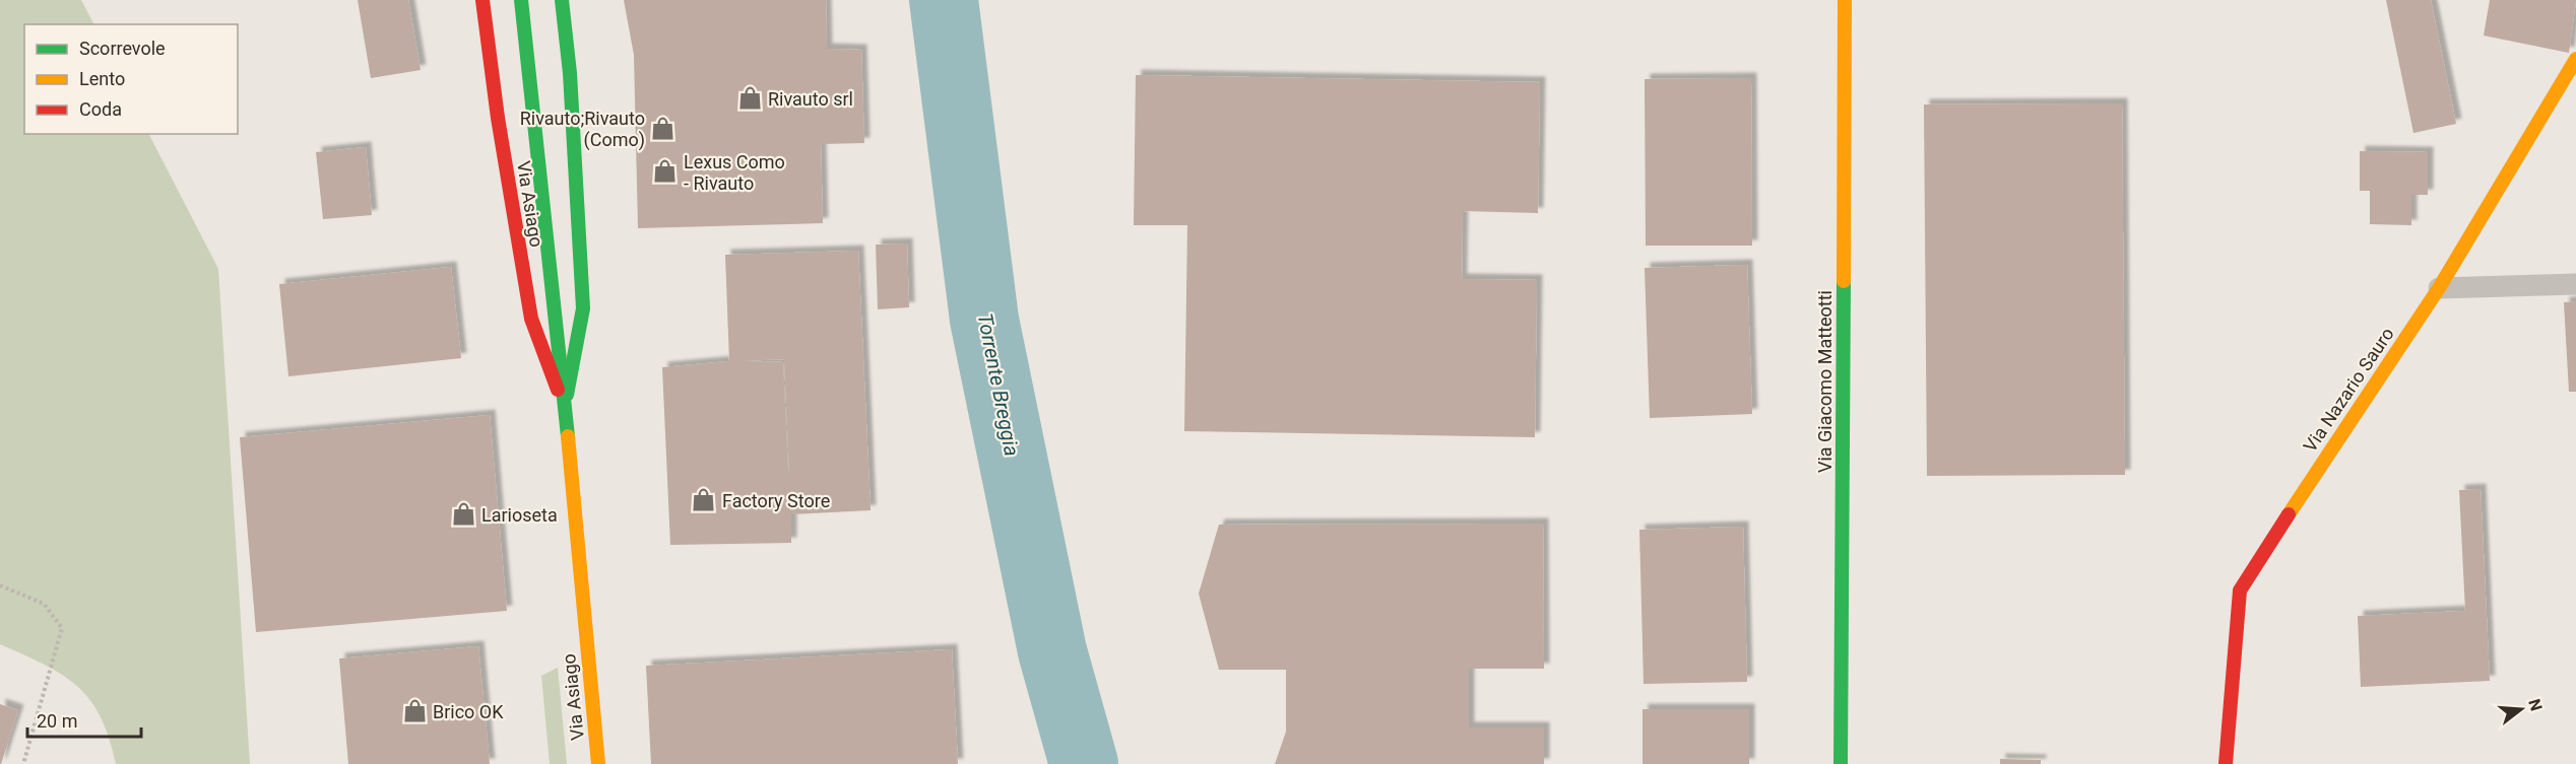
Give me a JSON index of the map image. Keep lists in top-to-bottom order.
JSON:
{
  "streets": {
    "street": ["Via Asiago", "Via Giacomo Matteotti", "Via Nazario Sauro"]
  },
  "water": ["Torrente Breggia"],
  "places": {
    "shop": [
      "Rivauto srl",
      "Rivauto;Rivauto (Como)",
      "Lexus Como - Rivauto",
      "Factory Store",
      "Larioseta",
      "Brico OK"
    ]
  },
  "legend": ["Scorrevole", "Lento", "Coda"],
  "scale_bar": "20 m",
  "north": "right"
}
